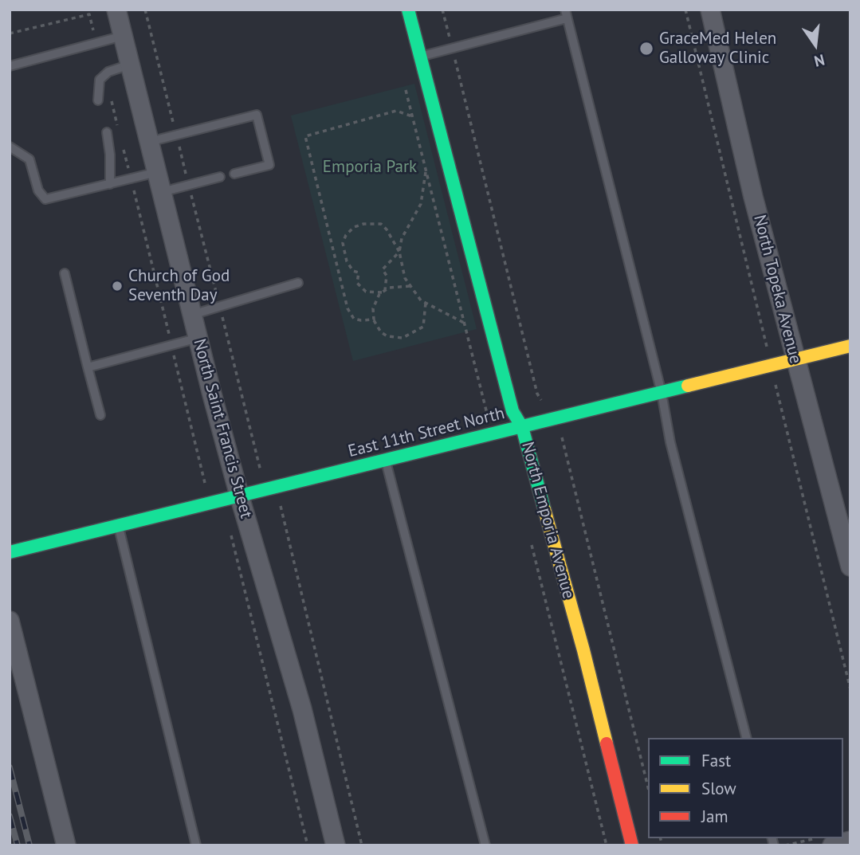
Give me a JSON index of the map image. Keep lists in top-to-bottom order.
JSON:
{
  "streets": {
    "street": [
      "North Topeka Avenue",
      "North Saint Francis Street",
      "East 11th Street North",
      "North Emporia Avenue"
    ]
  },
  "crossings": [
    ["North Topeka Avenue", "East 11th Street North"],
    ["North Saint Francis Street", "East 11th Street North"],
    ["East 11th Street North", "North Emporia Avenue"]
  ],
  "parks": ["Emporia Park"],
  "places": ["GraceMed Helen Galloway Clinic", "Church of God Seventh Day"],
  "legend": ["Fast", "Slow", "Jam"],
  "north": "bottom"
}
